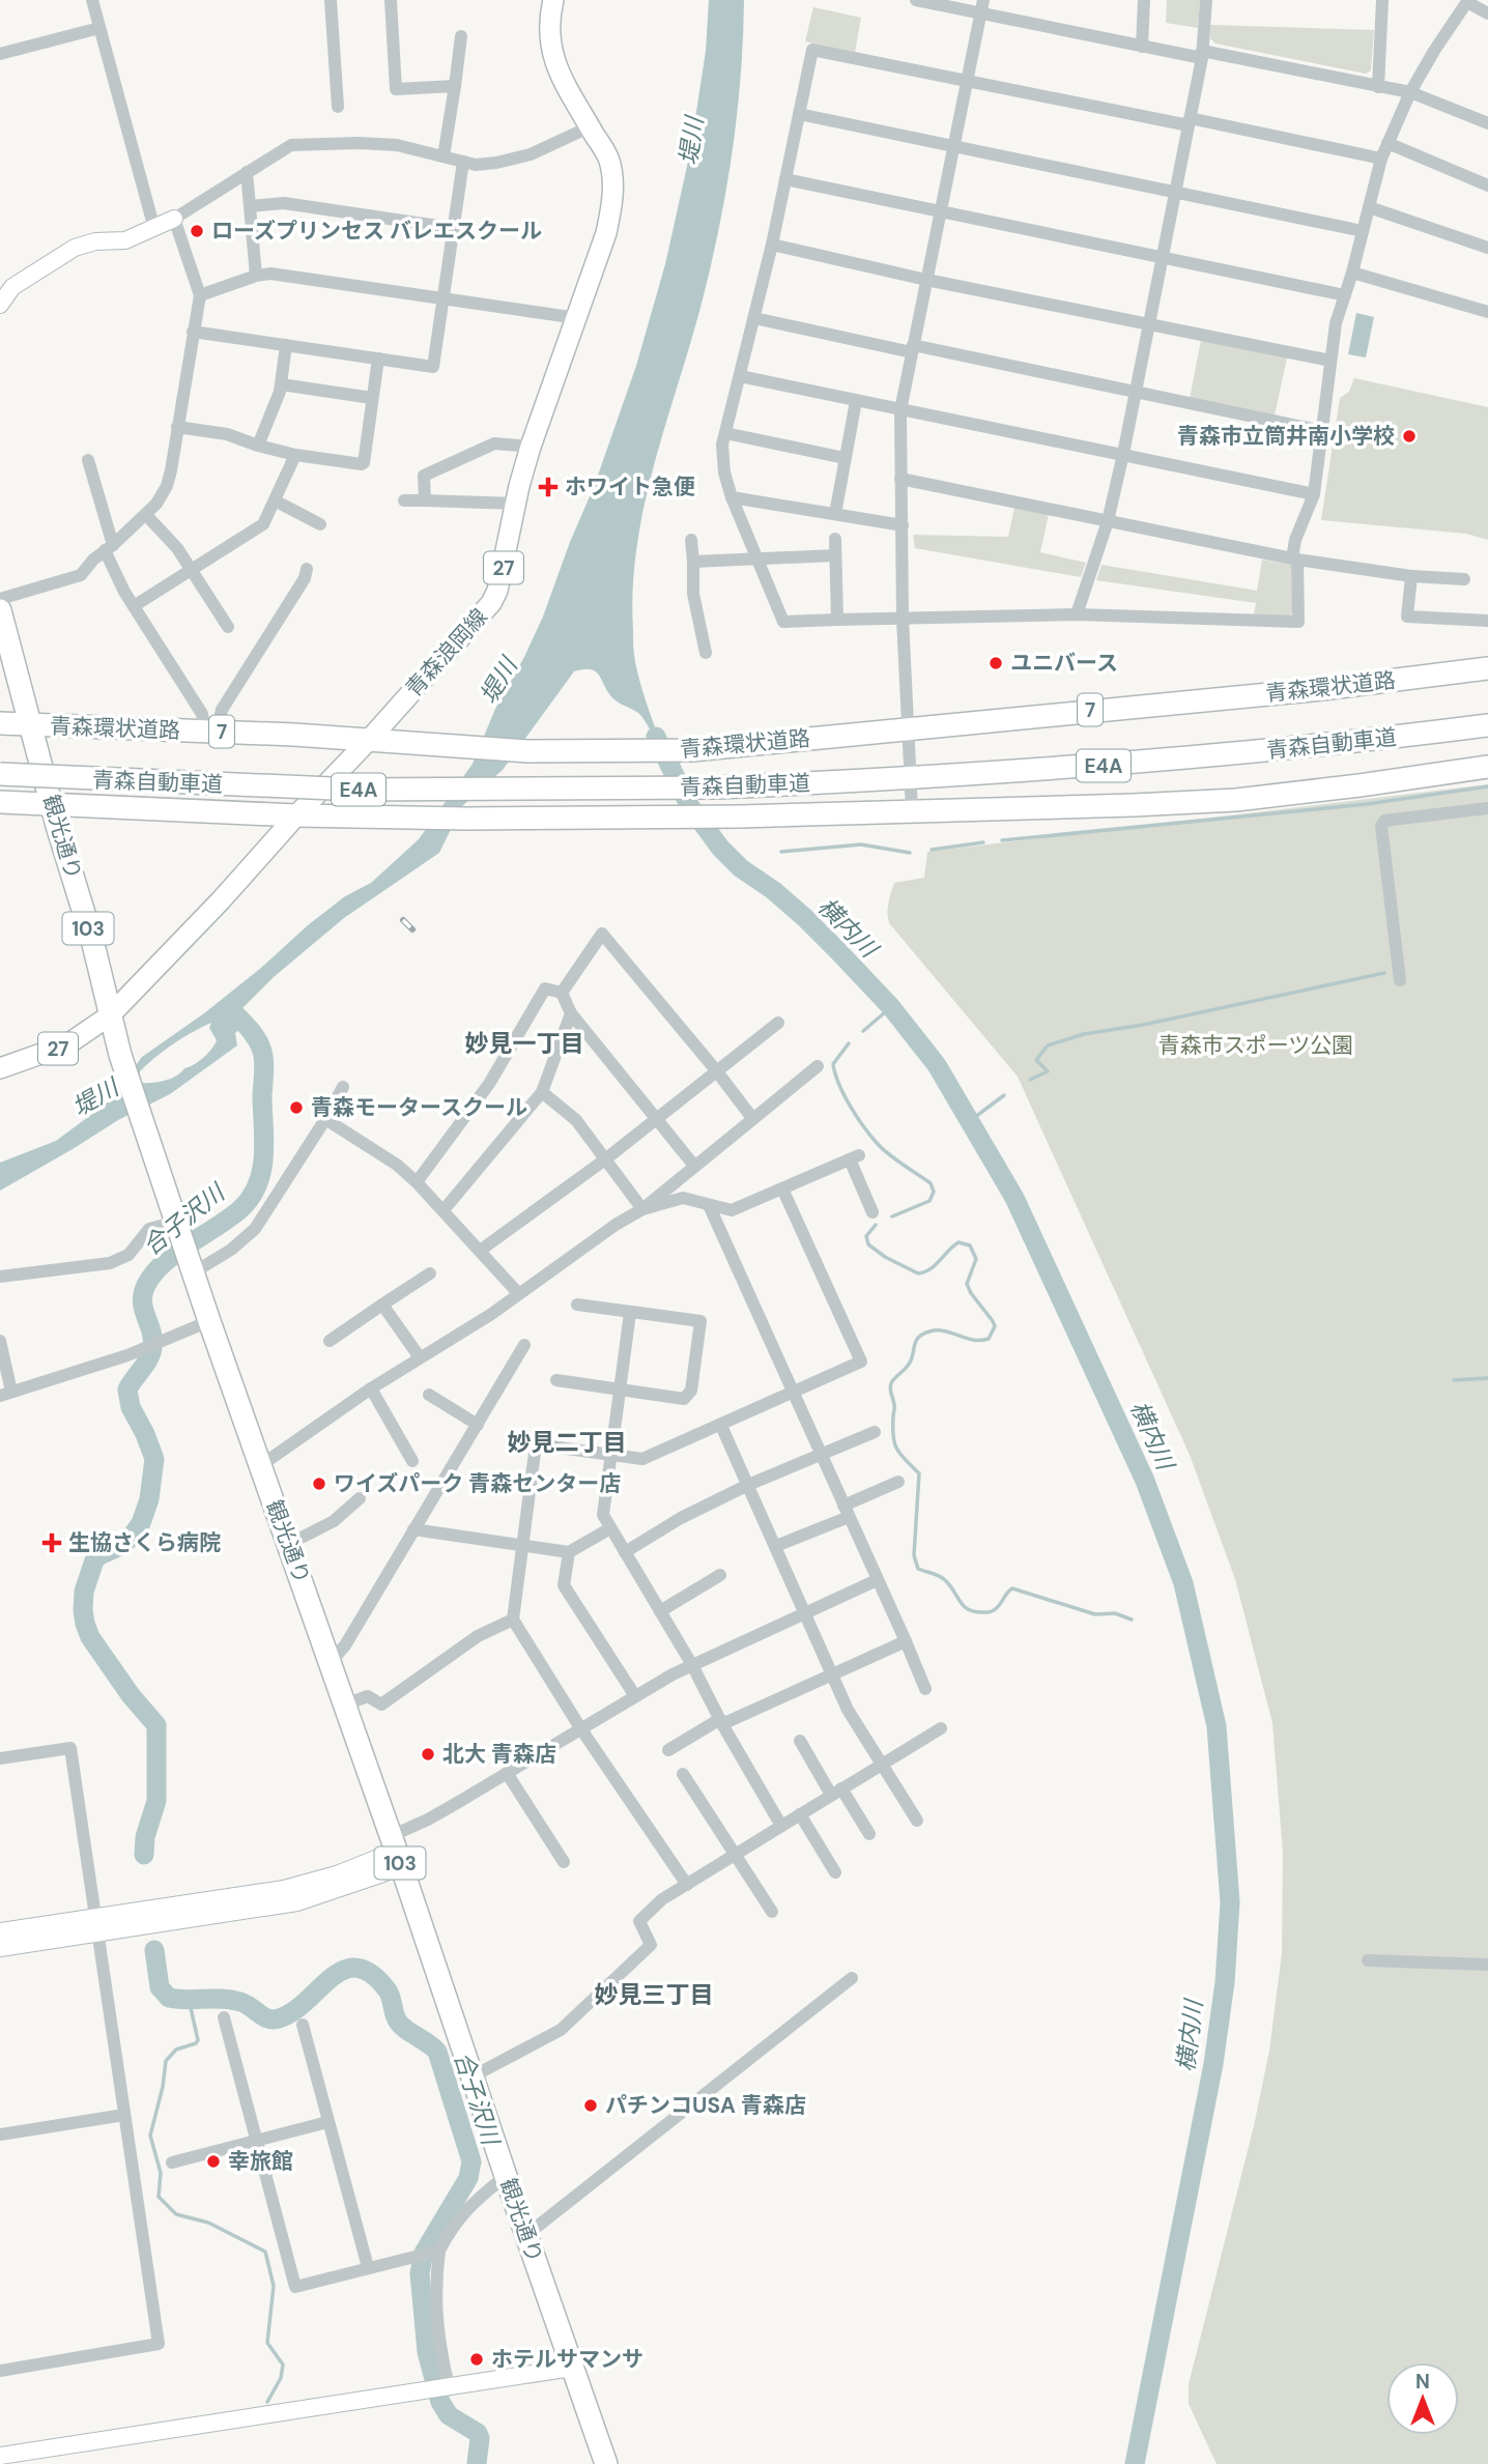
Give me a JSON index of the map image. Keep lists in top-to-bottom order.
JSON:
{
  "streets": {
    "highway": [
      "青森環状道路",
      "7",
      "青森自動車道",
      "E4A",
      "観光通り",
      "103"
    ],
    "main road": ["27", "青森浪岡線"]
  },
  "crossings": [
    ["青森浪岡線", "青森環状道路"],
    ["青森浪岡線", "観光通り"],
    ["青森環状道路", "観光通り"]
  ],
  "districts": ["妙見一丁目", "妙見二丁目", "妙見三丁目"],
  "water": ["堤川", "横内川", "合子沢川"],
  "parks": ["青森市スポーツ公園"],
  "places": {
    "other": [
      "ローズプリンセス バレエスクール",
      "青森市立筒井南小学校",
      "ユニバース",
      "青森モータースクール",
      "ワイズパーク 青森センター店",
      "北大 青森店",
      "パチンコUSA 青森店",
      "幸旅館",
      "ホテルサマンサ"
    ],
    "health": ["ホワイト急便", "生協さくら病院"]
  },
  "north": "top"
}
